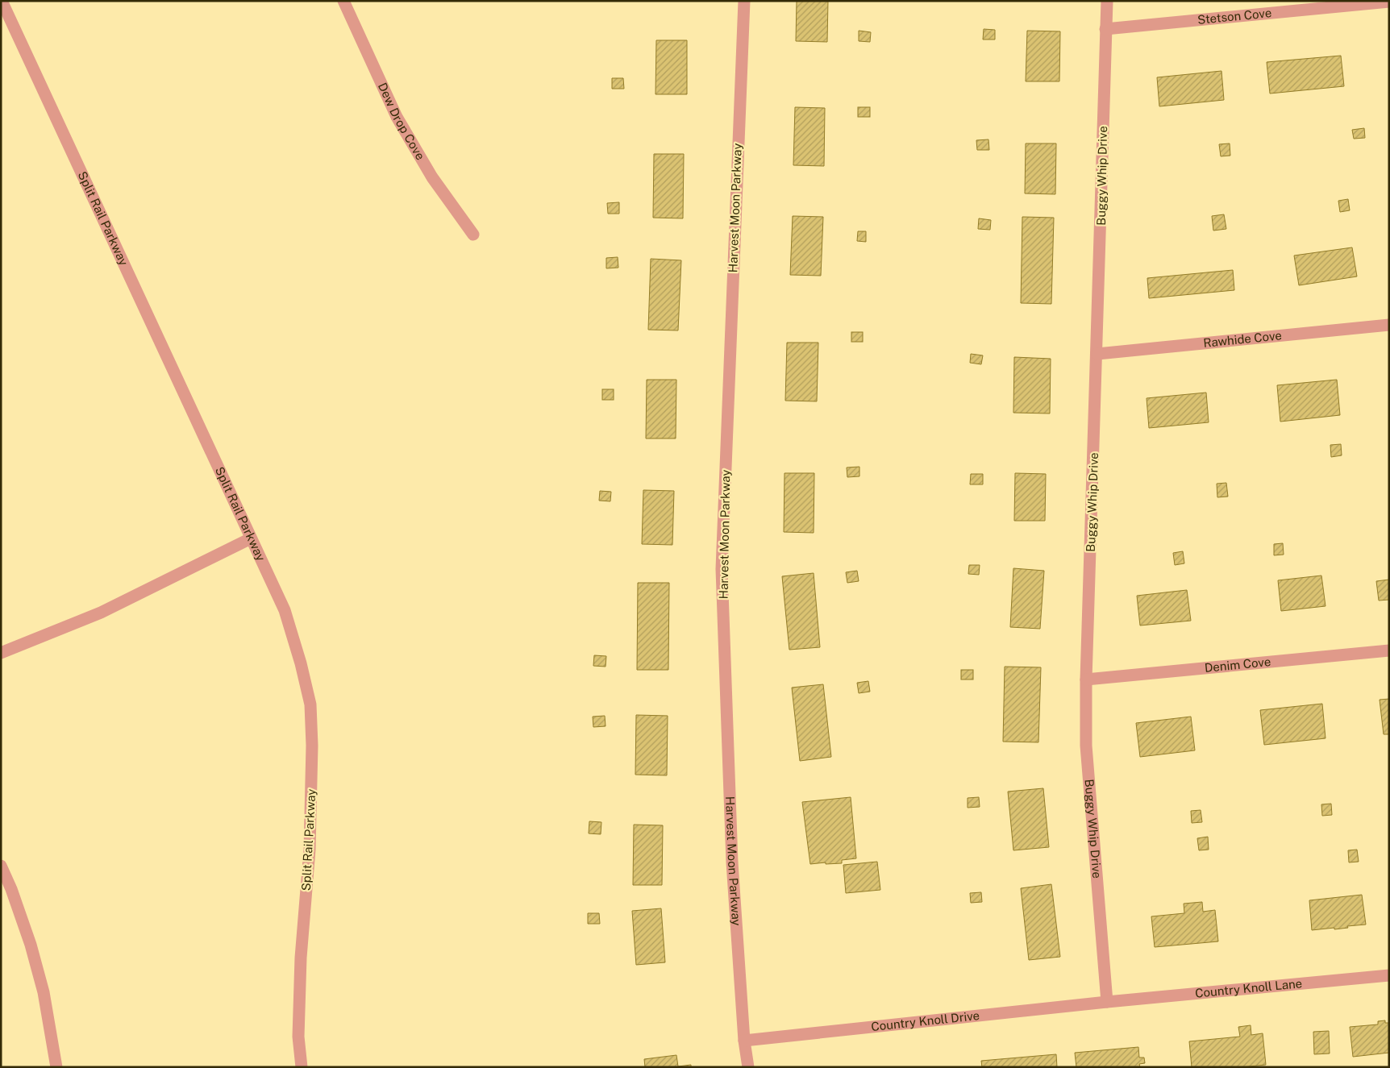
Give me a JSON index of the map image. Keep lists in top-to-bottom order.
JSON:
{
  "streets": {
    "street": [
      "Stetson Cove",
      "Dew Drop Cove",
      "Buggy Whip Drive",
      "Harvest Moon Parkway",
      "Split Rail Parkway",
      "Rawhide Cove",
      "Denim Cove",
      "Country Knoll Lane",
      "Country Knoll Drive"
    ]
  },
  "crossings": [
    ["Stetson Cove", "Buggy Whip Drive"],
    ["Buggy Whip Drive", "Rawhide Cove"],
    ["Buggy Whip Drive", "Denim Cove"],
    ["Buggy Whip Drive", "Country Knoll Lane"],
    ["Buggy Whip Drive", "Country Knoll Drive"],
    ["Harvest Moon Parkway", "Country Knoll Drive"],
    ["Country Knoll Lane", "Country Knoll Drive"]
  ]
}
